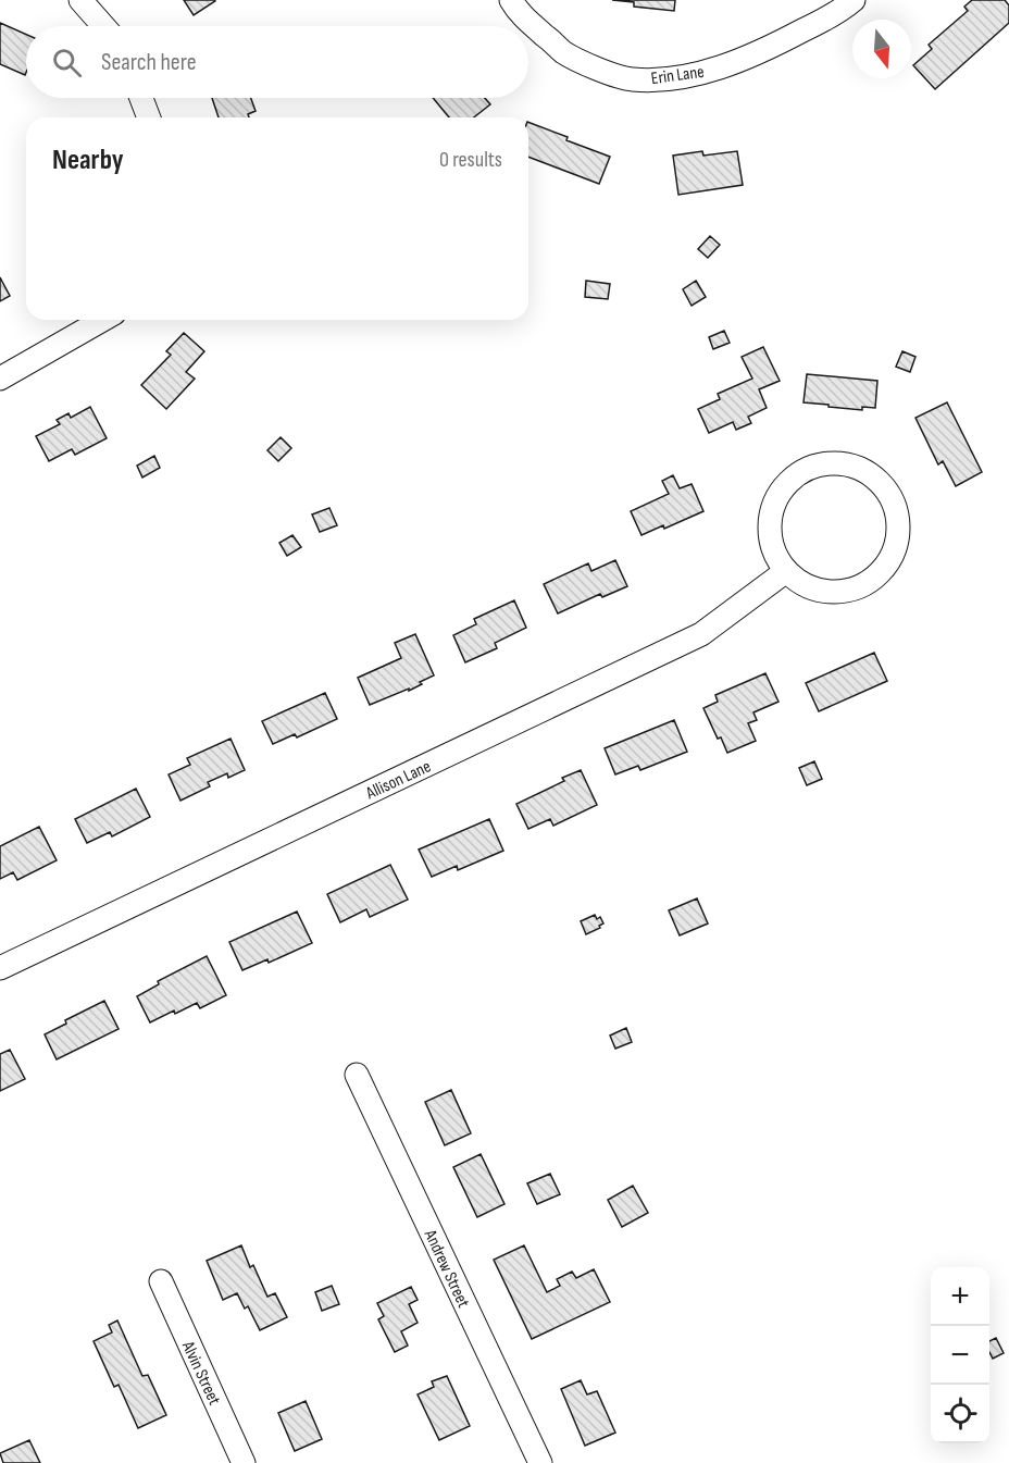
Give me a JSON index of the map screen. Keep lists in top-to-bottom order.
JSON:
{
  "streets": {
    "street": [
      "Erin Lane",
      "Allison Lane",
      "Andrew Street",
      "Alvin Street"
    ]
  },
  "north": "bottom",
  "page": {
    "search": "Search here",
    "heading": ["Nearby", "0 results"],
    "map_buttons": ["+", "−"]
  }
}
